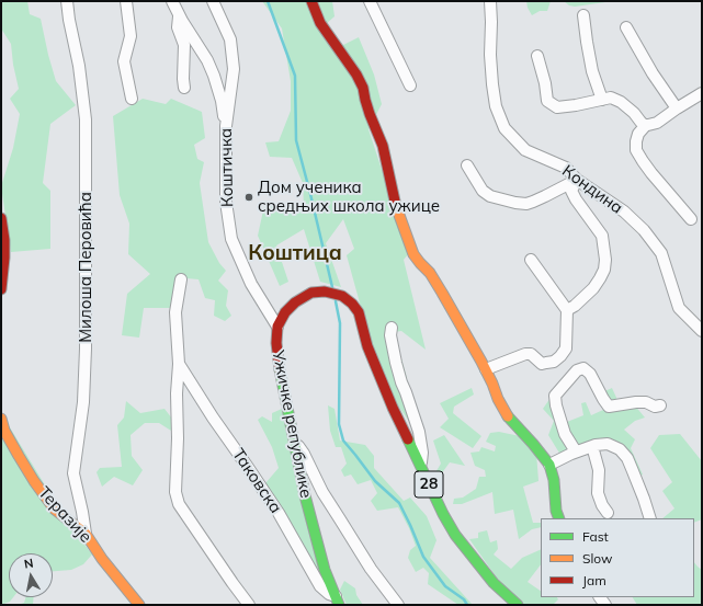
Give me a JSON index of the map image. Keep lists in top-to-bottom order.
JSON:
{
  "streets": {
    "street": [
      "Коштичка",
      "Кондина",
      "Милоша Перовића",
      "Ужичке републике",
      "Таковска",
      "28",
      "Теразије"
    ]
  },
  "crossings": [
    ["Коштичка", "Ужичке републике"],
    ["Милоша Перовића", "Теразије"],
    ["Ужичке републике", "Таковска"]
  ],
  "districts": ["Коштица"],
  "places": ["Дом ученика средњих школа ужице"],
  "legend": ["Fast", "Slow", "Jam"],
  "north": "top"
}
